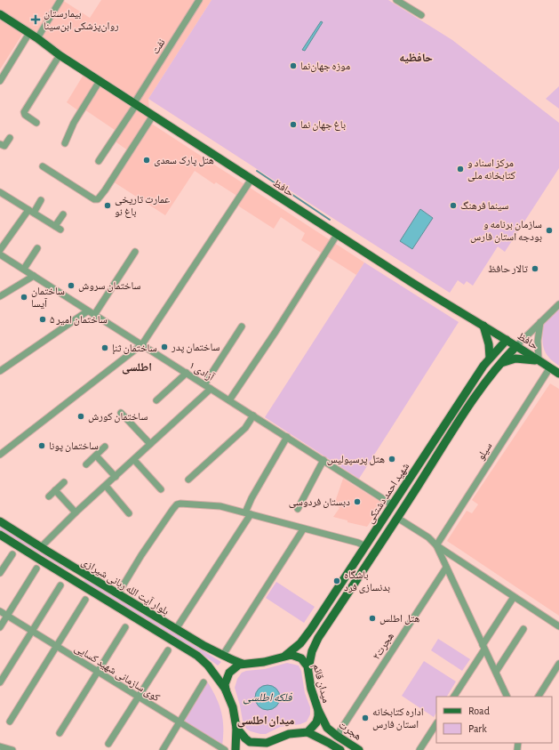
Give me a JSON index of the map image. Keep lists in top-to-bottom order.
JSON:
{
  "streets": {
    "main road": [
      "حافظ",
      "شهید احمد دشتکی",
      "بلوار آیت الله ربانی شیرازی",
      "میدان قائم",
      "هجرت"
    ],
    "street": [
      "نفت",
      "آزادی ۱",
      "سیلو",
      "هجرت۲",
      "کوی سازمانی شهید کسایی"
    ]
  },
  "crossings": [
    ["نفت", "حافظ"],
    ["حافظ", "سیلو"],
    ["حافظ", "شهید احمد دشتکی"],
    ["آزادی ۱", "شهید احمد دشتکی"],
    ["شهید احمد دشتکی", "بلوار آیت الله ربانی شیرازی"],
    ["شهید احمد دشتکی", "میدان قائم"],
    ["شهید احمد دشتکی", "هجرت"],
    ["بلوار آیت الله ربانی شیرازی", "میدان قائم"],
    ["بلوار آیت الله ربانی شیرازی", "هجرت"],
    ["هجرت۲", "هجرت"],
    ["میدان قائم", "هجرت"]
  ],
  "districts": ["حافظیه", "اطلسی", "میدان اطلسی"],
  "water": ["فلکه اطلسی"],
  "places": {
    "health": ["بیمارستان روان‌پزشکی ابن‌سینا"],
    "other": [
      "موزه جهان‌نما",
      "باغ جهان نما",
      "هتل پارک سعدی",
      "مرکز اسناد و کتابخانه ملی",
      "عمارت تاریخی باغ نو",
      "سینما فرهنگ",
      "سازمان برنامه و بودجه استان فارس",
      "تالار حافظ",
      "ساختمان سروش",
      "ساختمان آیسا",
      "ساختمان امیر ۵",
      "ساختمان پدر",
      "ساختمان ثنإ",
      "ساختمان کورش",
      "ساختمان پونا",
      "هتل پرسپولیس",
      "دبستان فردوسی",
      "باشگاه بدنسازی فرد",
      "هتل اطلس",
      "اداره کتابخانه استان فارس"
    ]
  },
  "legend": ["Road", "Park"]
}
